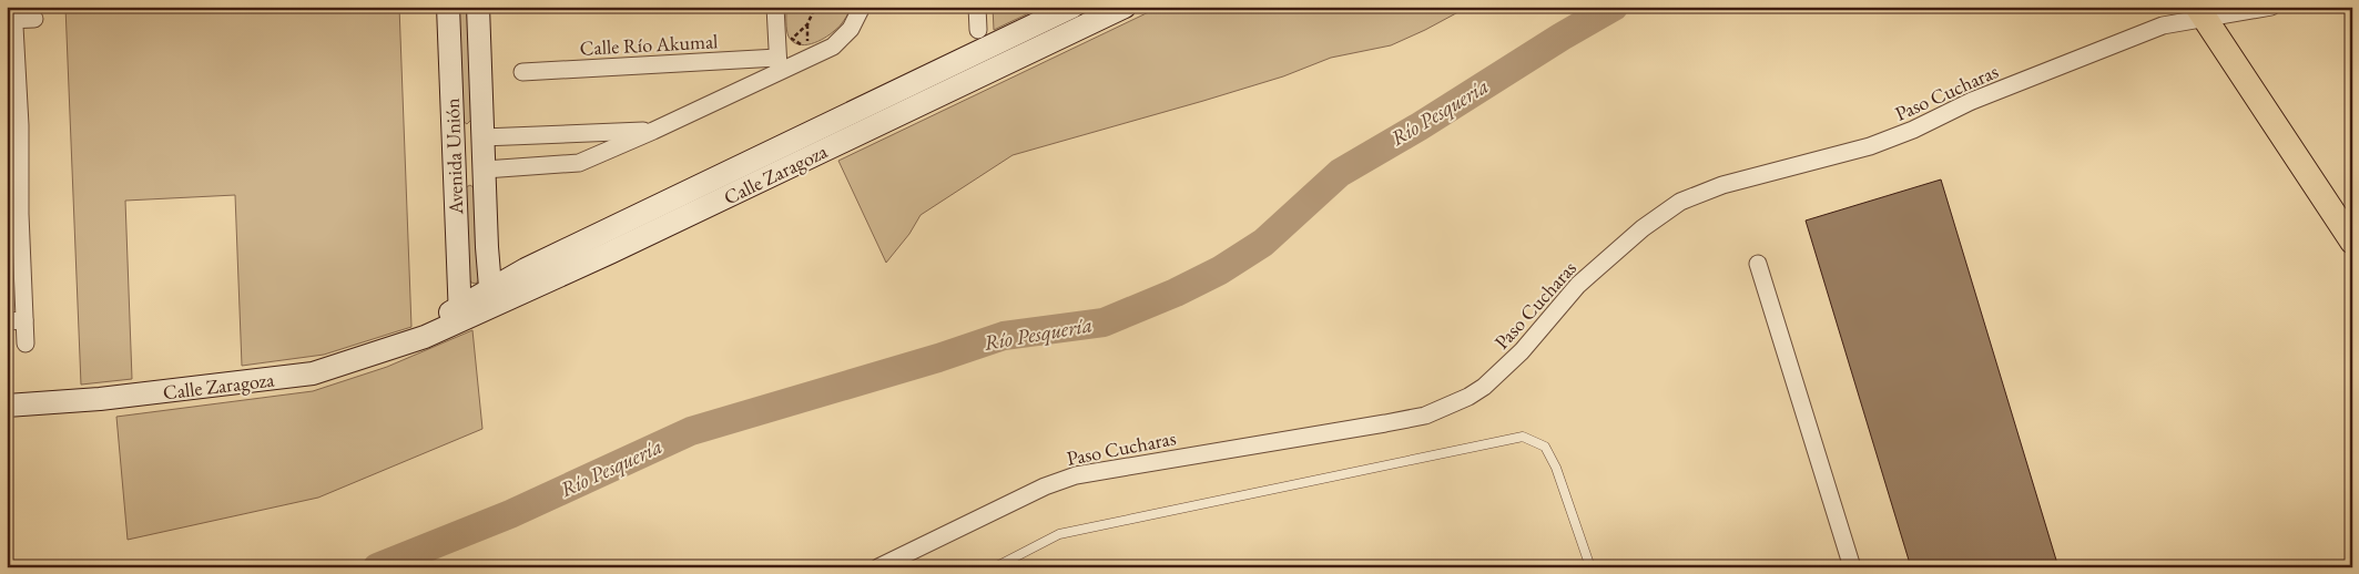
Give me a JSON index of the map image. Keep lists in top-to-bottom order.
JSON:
{
  "streets": {
    "street": [
      "Calle Río Akumal",
      "Paso Cucharas",
      "Avenida Unión",
      "Calle Zaragoza"
    ]
  },
  "crossings": [
    ["Avenida Unión", "Calle Zaragoza"]
  ],
  "water": ["Río Pesquería"]
}
